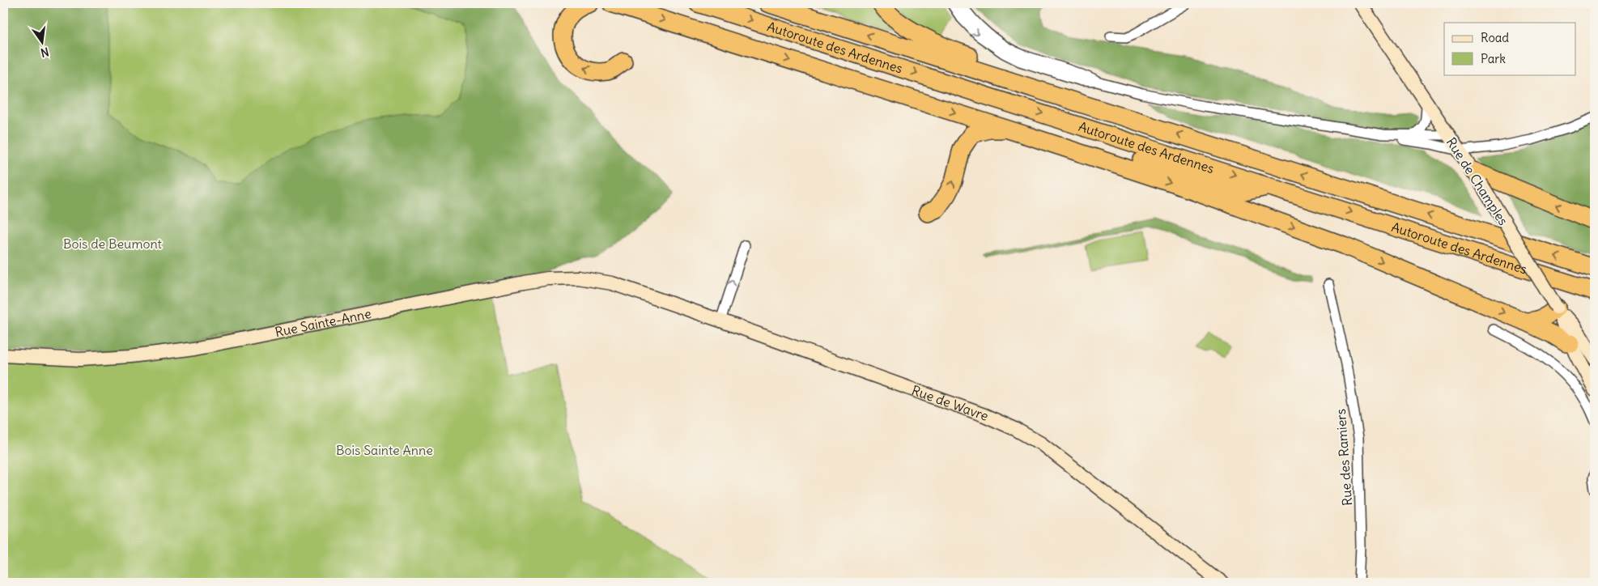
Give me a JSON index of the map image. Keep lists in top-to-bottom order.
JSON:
{
  "streets": {
    "highway": ["Autoroute des Ardennes"],
    "street": [
      "Rue de Champles",
      "Rue Sainte-Anne",
      "Rue de Wavre",
      "Rue des Ramiers"
    ]
  },
  "crossings": [
    ["Rue Sainte-Anne", "Rue de Wavre"]
  ],
  "parks": ["Bois de Beumont", "Bois Sainte Anne"],
  "legend": ["Road", "Park"],
  "north": "bottom"
}
